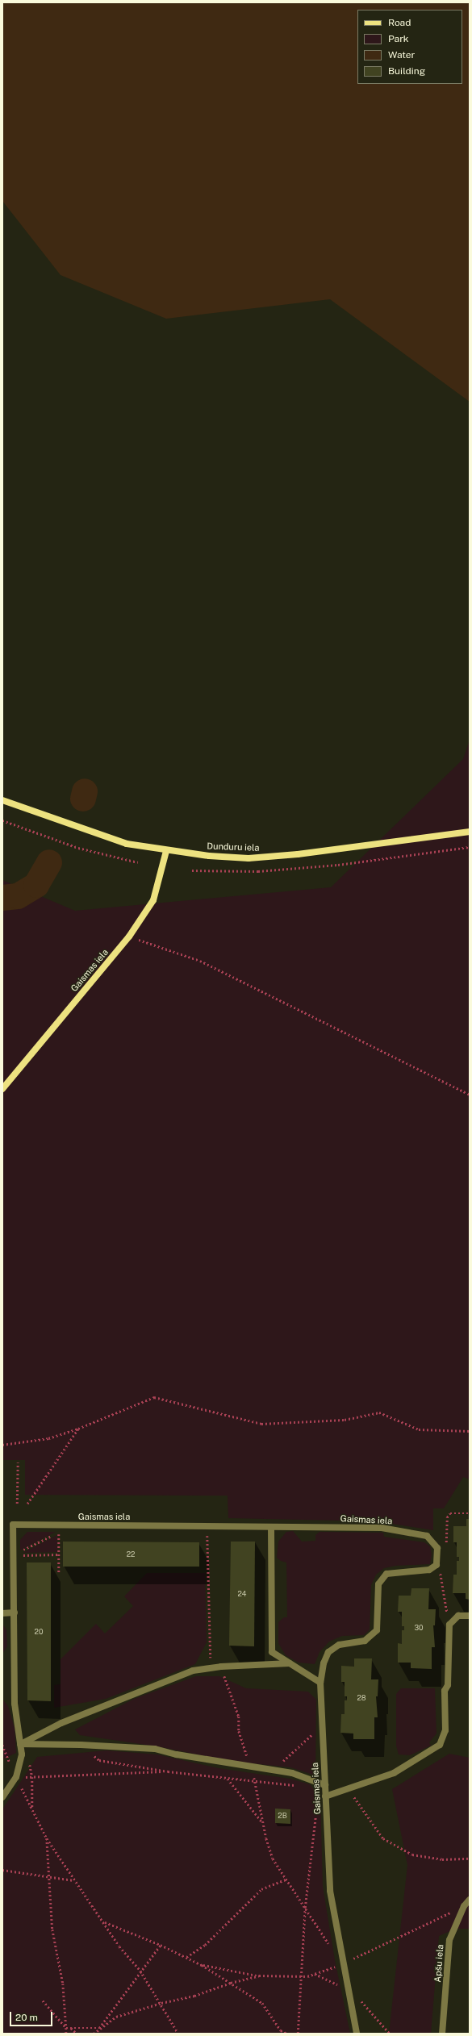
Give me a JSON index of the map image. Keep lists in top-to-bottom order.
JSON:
{
  "streets": {
    "street": ["Dunduru iela", "Gaismas iela", "Apšu iela"]
  },
  "crossings": [
    ["Dunduru iela", "Gaismas iela"]
  ],
  "house_numbers": [
    "22",
    "24",
    "30",
    "20",
    "28",
    "2B"
  ],
  "legend": [
    "Road",
    "Park",
    "Water",
    "Building"
  ],
  "scale_bar": "20 m"
}
